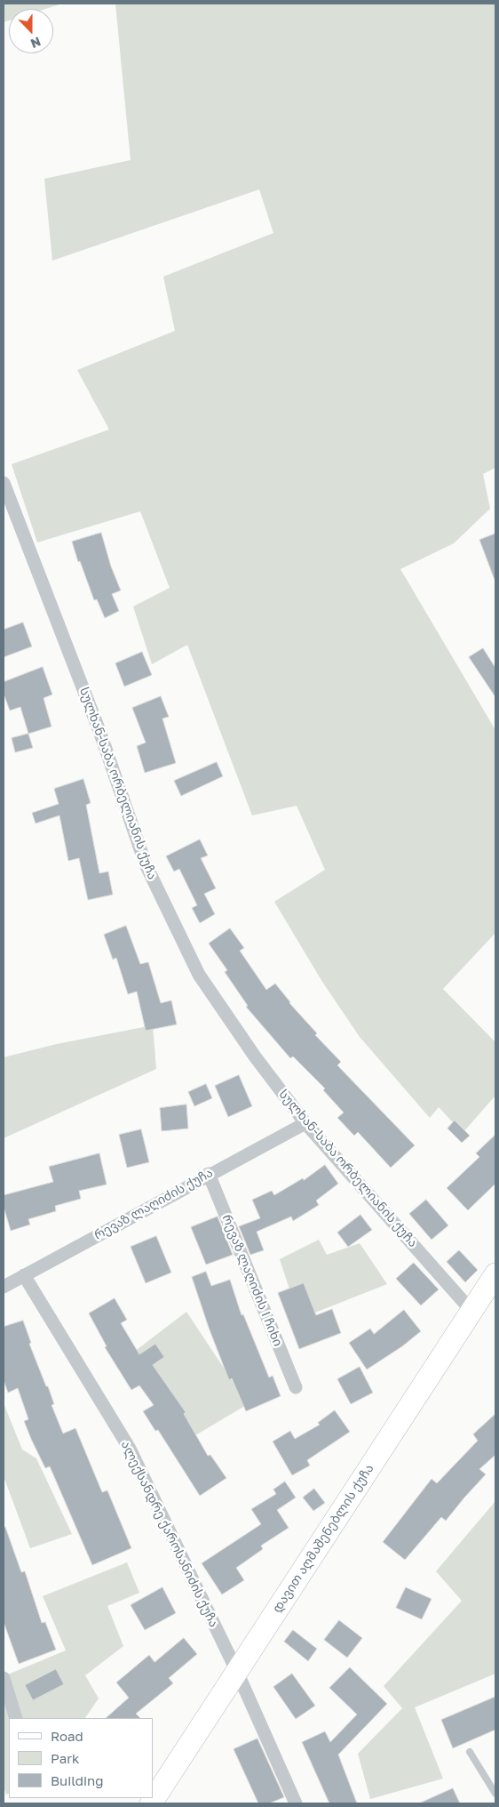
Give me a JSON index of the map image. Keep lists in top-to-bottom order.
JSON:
{
  "streets": {
    "main road": ["დავით აღმაშენებლის ქუჩა"],
    "street": [
      "სულხან-საბა ორბელიანის ქუჩა",
      "რევაზ ლაღიძის ქუჩა",
      "რევაზ ლაღიძის I ჩიხი",
      "ალექსანდრე ქაროსანიძის ქუჩა"
    ]
  },
  "crossings": [
    ["სულხან-საბა ორბელიანის ქუჩა", "რევაზ ლაღიძის ქუჩა"],
    ["სულხან-საბა ორბელიანის ქუჩა", "დავით აღმაშენებლის ქუჩა"],
    ["რევაზ ლაღიძის ქუჩა", "რევაზ ლაღიძის I ჩიხი"],
    ["რევაზ ლაღიძის ქუჩა", "ალექსანდრე ქაროსანიძის ქუჩა"],
    ["ალექსანდრე ქაროსანიძის ქუჩა", "დავით აღმაშენებლის ქუჩა"]
  ],
  "legend": ["Road", "Park", "Building"],
  "north": "bottom"
}
